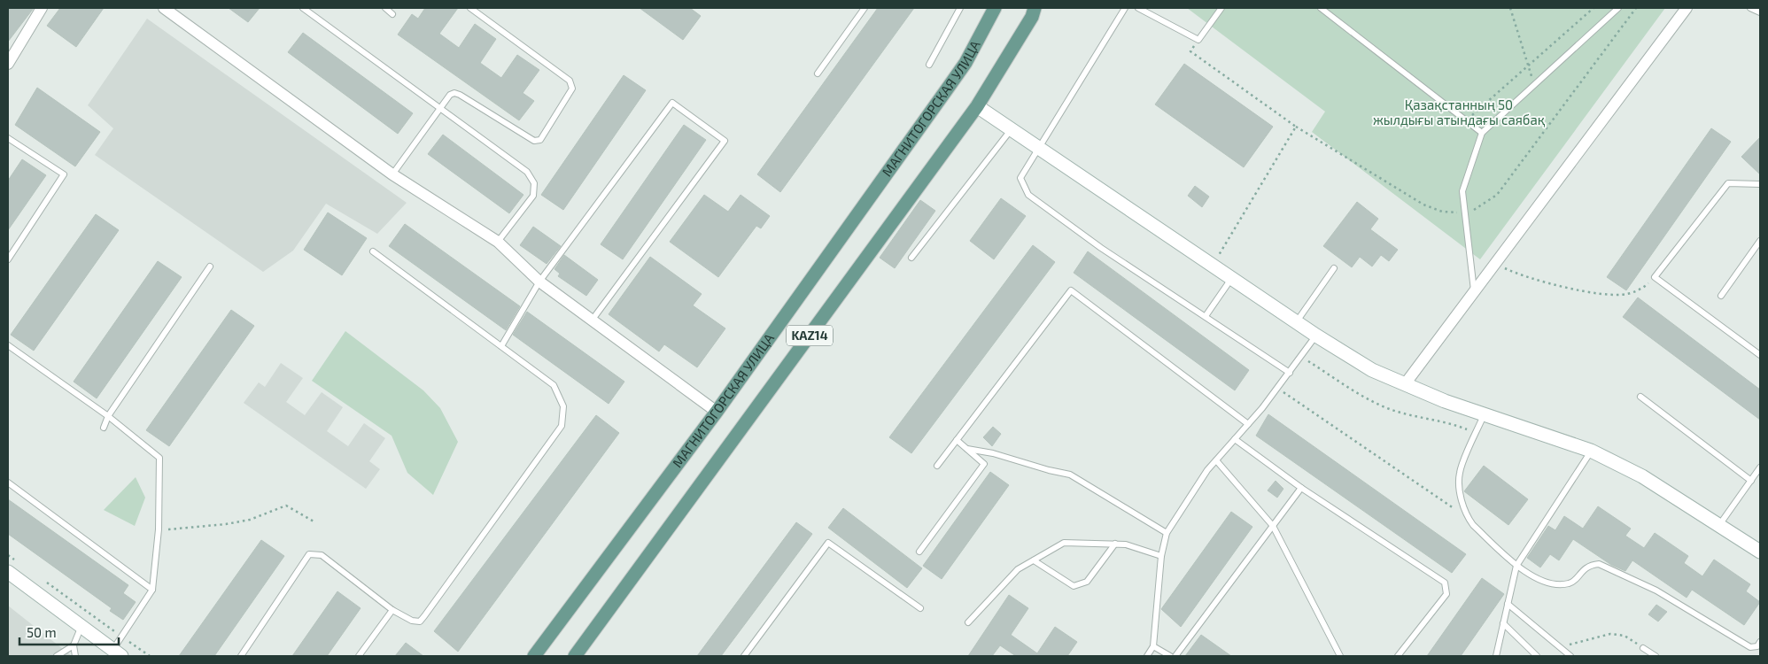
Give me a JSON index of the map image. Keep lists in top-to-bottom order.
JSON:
{
  "streets": {
    "main road": ["МАГНИТОГОРСКАЯ УЛИЦА", "KAZ14"]
  },
  "parks": ["Қазақстанның 50 жылдығы атындағы саябақ"],
  "scale_bar": "50 m"
}
